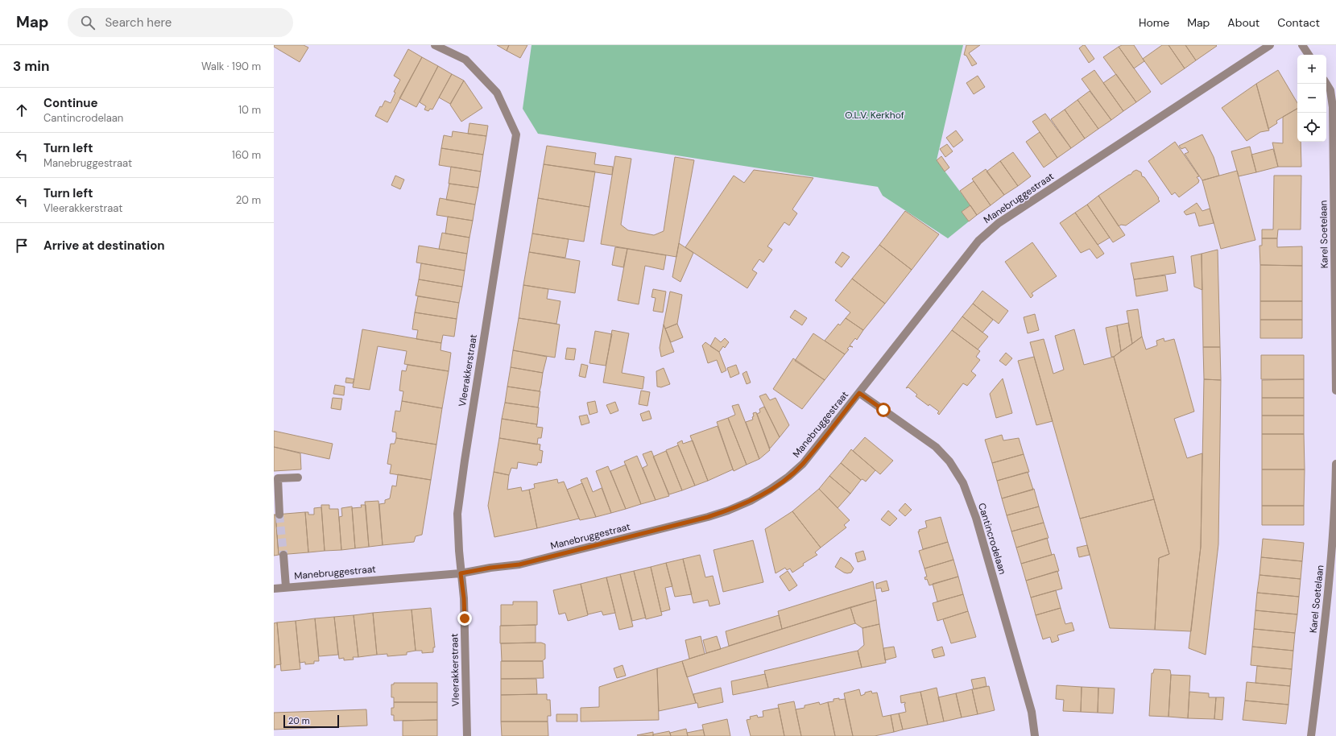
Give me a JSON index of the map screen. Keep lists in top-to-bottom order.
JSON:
{
  "streets": {
    "street": [
      "Manebruggestraat",
      "Karel Soetelaan",
      "Vleerakkerstraat",
      "Cantincrodelaan"
    ]
  },
  "crossings": [
    ["Manebruggestraat", "Vleerakkerstraat"],
    ["Manebruggestraat", "Cantincrodelaan"]
  ],
  "parks": ["O.L.V. Kerkhof"],
  "scale_bar": "20 m",
  "page": {
    "header": "Map",
    "search": "Search here",
    "nav": [
      "Home",
      "Map",
      "About",
      "Contact"
    ],
    "heading": ["3 min", "Walk · 190 m"],
    "map_buttons": ["+", "−"],
    "list": [
      ["Continue", "Cantincrodelaan", "10 m"],
      ["Turn left", "Manebruggestraat", "160 m"],
      ["Turn left", "Vleerakkerstraat", "20 m"],
      "Arrive at destination"
    ],
    "scale": "20 m"
  }
}
